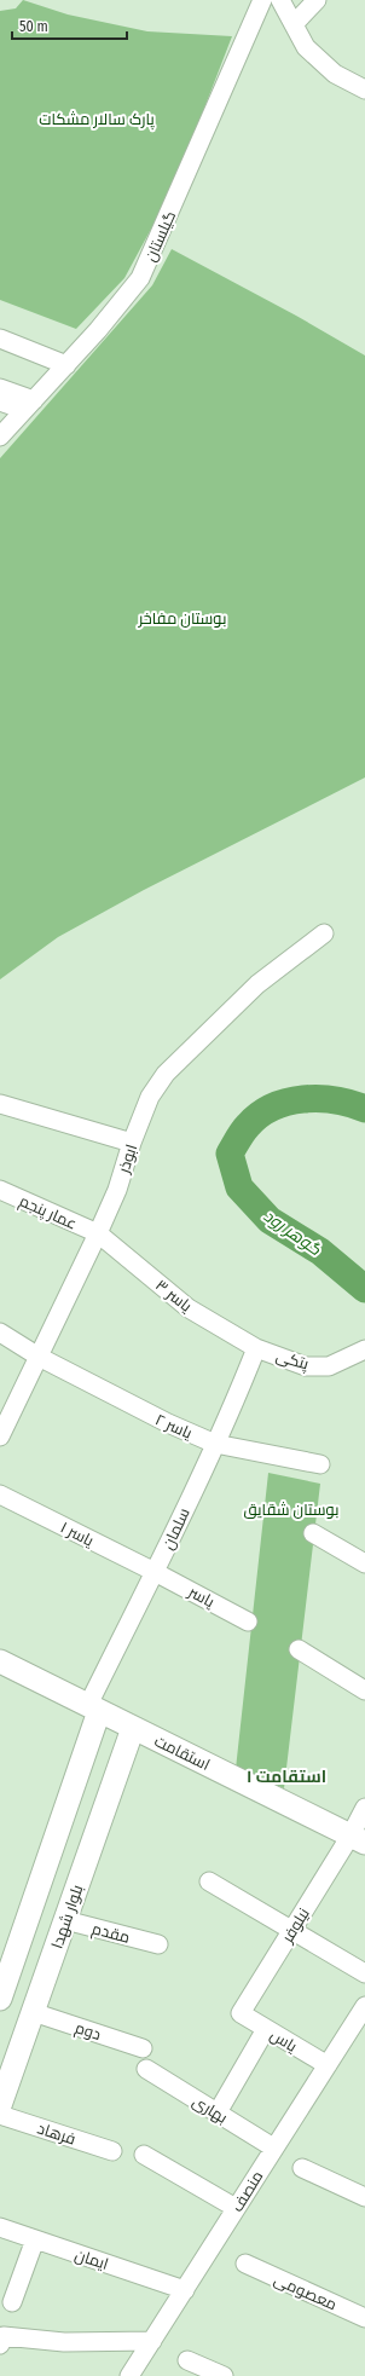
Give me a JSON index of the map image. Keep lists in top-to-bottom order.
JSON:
{
  "streets": {
    "main road": ["استقامت", "بلوار شهدا"],
    "street": [
      "گیلستان",
      "ابوذر",
      "عمار پنجم",
      "یاسر ۳",
      "پتکی",
      "یاسر ۲",
      "سلمان",
      "یاسر ۱",
      "یاسر",
      "نیلوفر",
      "مقدم",
      "دوم",
      "یاس",
      "بهاری",
      "فرهاد",
      "منصف",
      "ایمان",
      "معصومی"
    ]
  },
  "crossings": [
    ["ابوذر", "عمار پنجم"],
    ["ابوذر", "یاسر ۳"],
    ["ابوذر", "یاسر ۲"],
    ["عمار پنجم", "یاسر ۳"],
    ["یاسر ۳", "پتکی"],
    ["یاسر ۳", "سلمان"],
    ["پتکی", "سلمان"],
    ["یاسر ۲", "سلمان"],
    ["سلمان", "یاسر ۱"],
    ["سلمان", "یاسر"],
    ["سلمان", "استقامت"],
    ["یاسر ۱", "یاسر"],
    ["استقامت", "بلوار شهدا"],
    ["استقامت", "نیلوفر"],
    ["بلوار شهدا", "مقدم"],
    ["بلوار شهدا", "دوم"],
    ["نیلوفر", "یاس"],
    ["یاس", "منصف"],
    ["بهاری", "منصف"],
    ["منصف", "ایمان"]
  ],
  "districts": ["استقامت ۱"],
  "water": ["گوهر رود"],
  "parks": ["پارک سالار مشکات", "بوستان مفاخر", "بوستان شقایق"],
  "scale_bar": "50 m"
}
